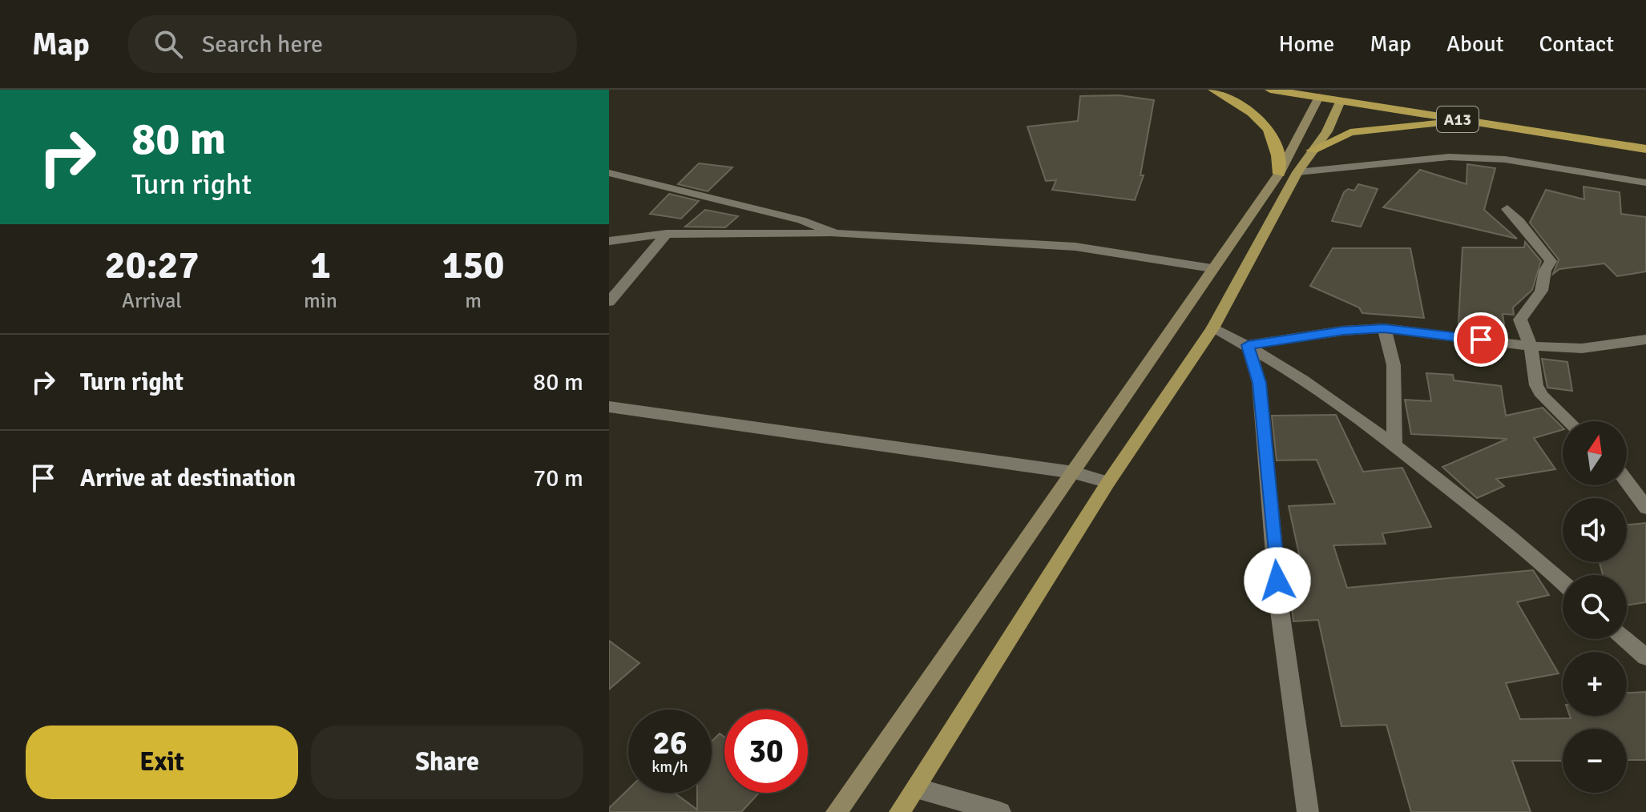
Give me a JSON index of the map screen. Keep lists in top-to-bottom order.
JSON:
{
  "streets": {
    "highway": ["A13"]
  },
  "north": "top",
  "page": {
    "header": "Map",
    "search": "Search here",
    "nav": [
      "Home",
      "Map",
      "About",
      "Contact"
    ],
    "turn": ["80 m", "Turn right"],
    "eta": [
      "20:27",
      "Arrival",
      "1",
      "min",
      "150",
      "m"
    ],
    "list": [
      {
        "name": "Turn right",
        "value": "80 m"
      },
      {
        "name": "Arrive at destination",
        "value": "70 m"
      }
    ],
    "map_buttons": ["+", "−"],
    "speed": "26 km/h",
    "limit": "30",
    "buttons": ["Exit", "Share"]
  }
}
